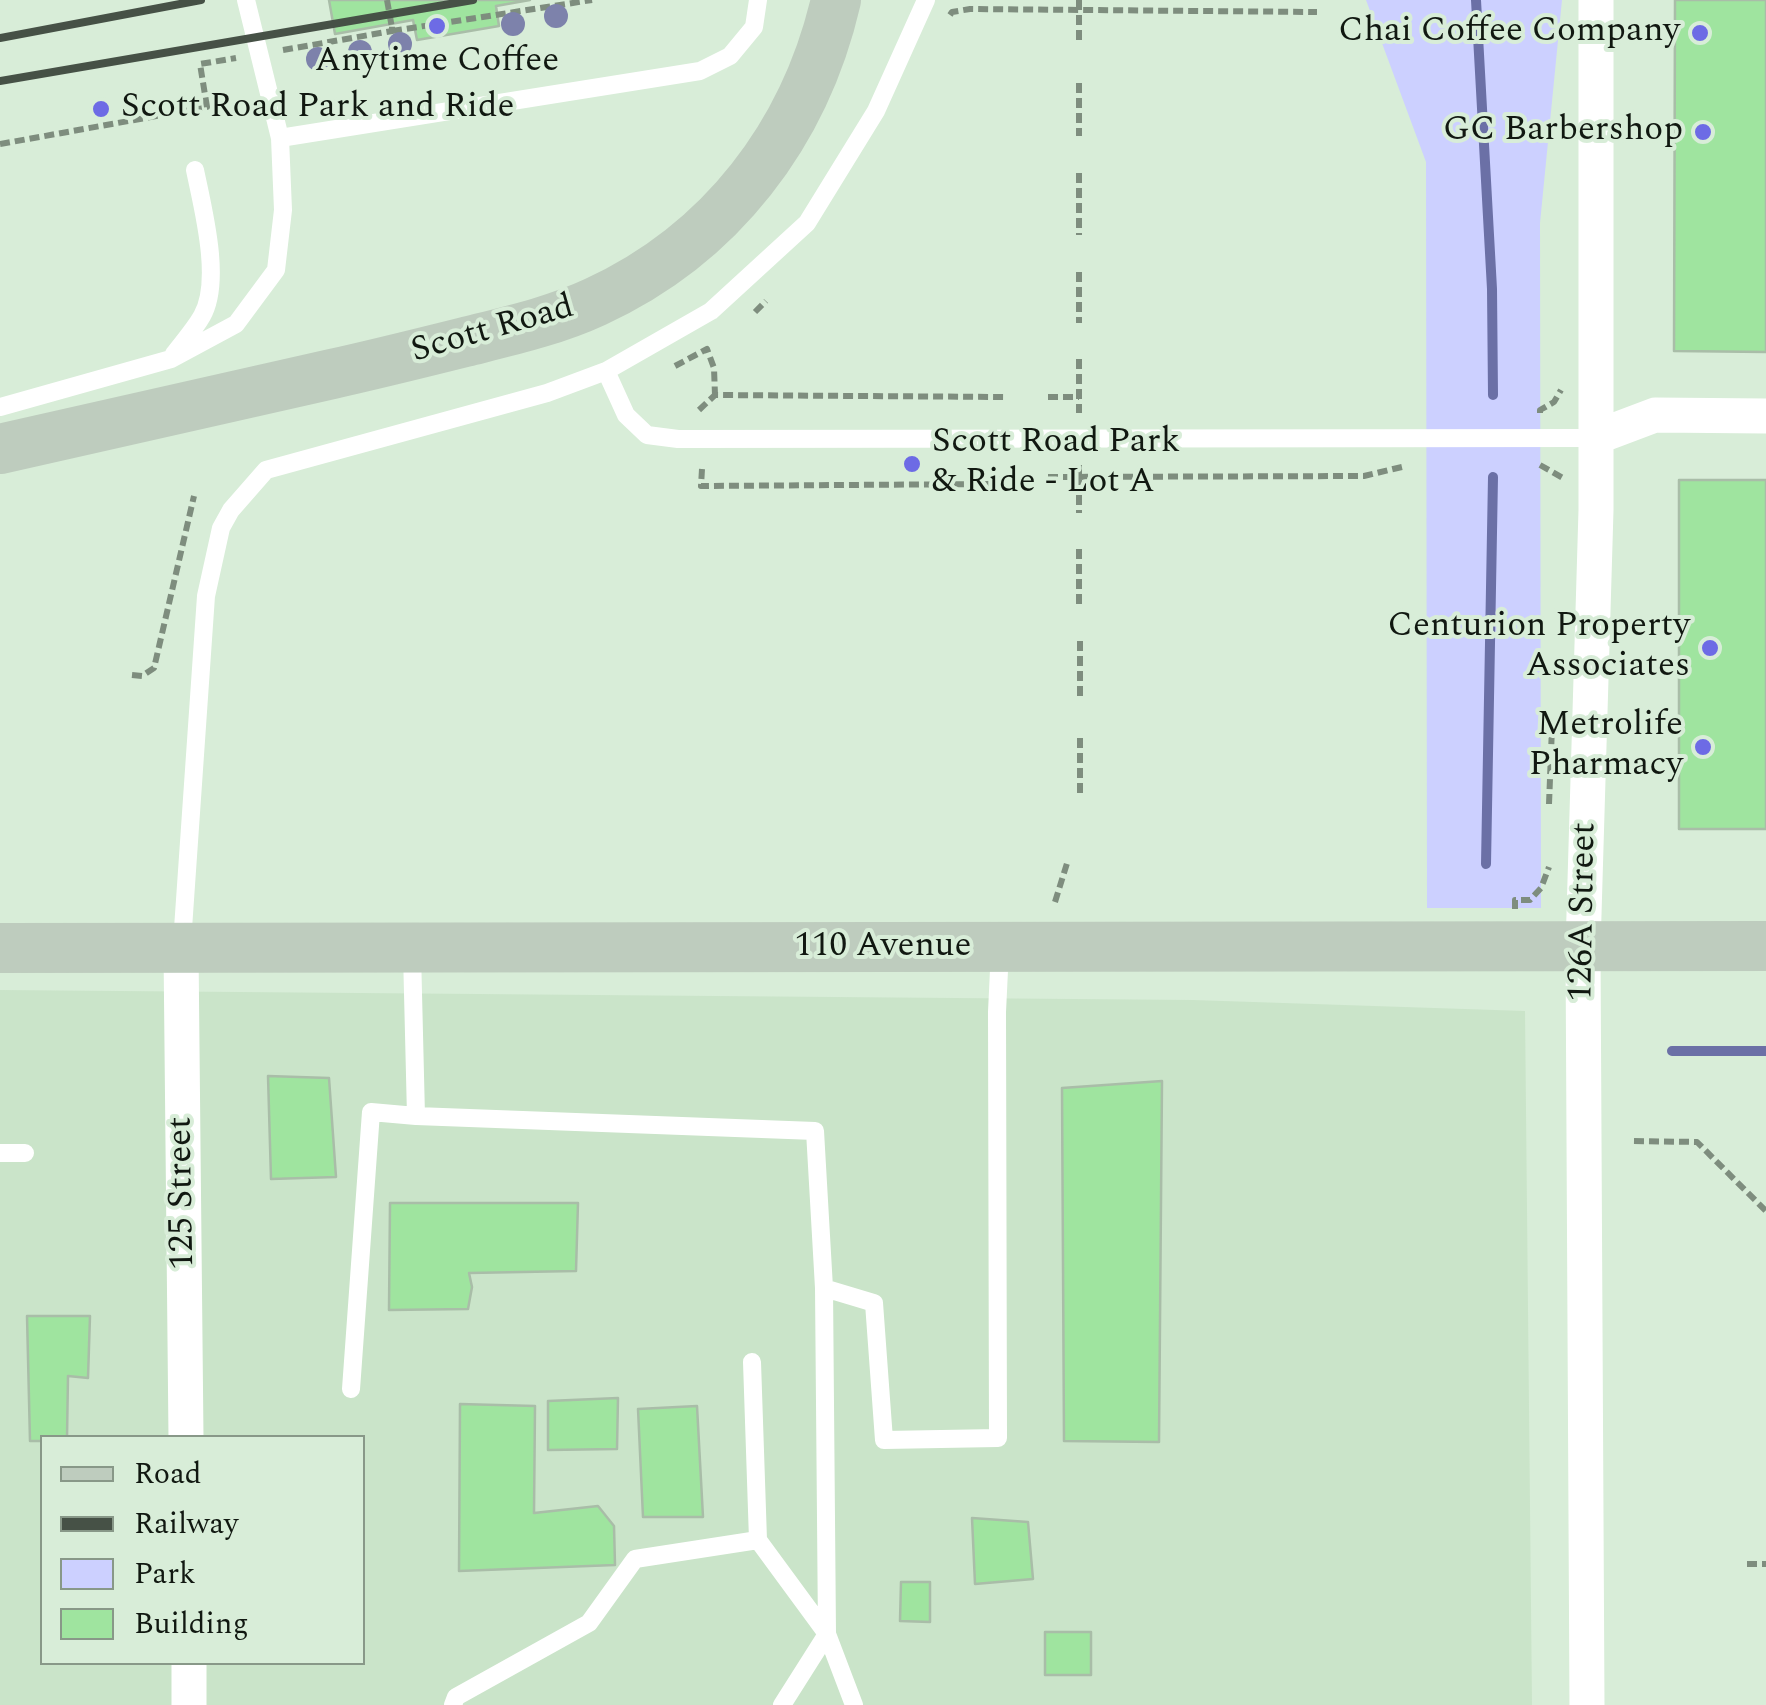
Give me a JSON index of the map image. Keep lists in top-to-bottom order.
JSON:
{
  "streets": {
    "main road": ["Scott Road", "110 Avenue"],
    "street": ["126A Street", "125 Street"]
  },
  "crossings": [
    ["126A Street", "110 Avenue"],
    ["110 Avenue", "125 Street"]
  ],
  "places": [
    "Anytime Coffee",
    "Chai Coffee Company",
    "Scott Road Park and Ride",
    "GC Barbershop",
    "Scott Road Park & Ride - Lot A",
    "Centurion Property Associates",
    "Metrolife Pharmacy"
  ],
  "legend": [
    "Road",
    "Railway",
    "Park",
    "Building"
  ]
}
